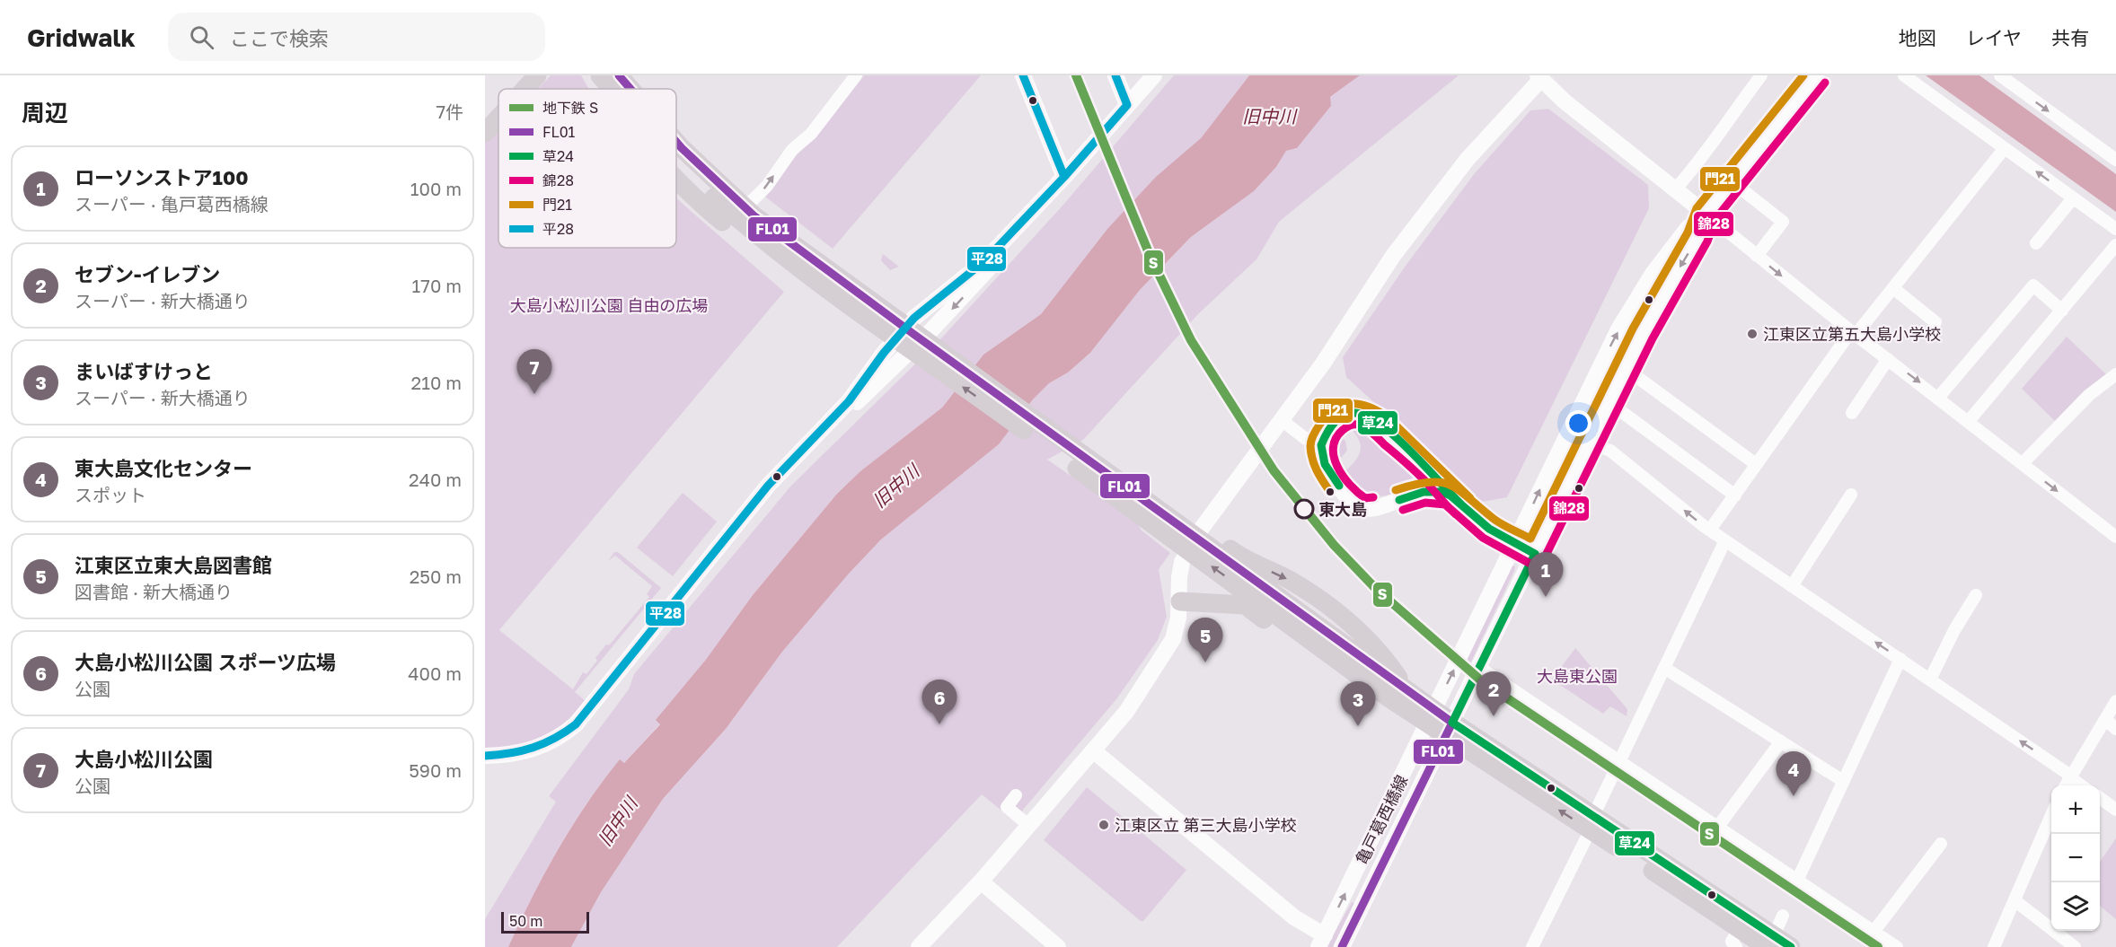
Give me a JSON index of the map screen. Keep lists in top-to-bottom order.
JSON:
{
  "streets": {
    "street": ["亀戸葛西橋線"]
  },
  "water": ["旧中川"],
  "parks": ["大島小松川公園 自由の広場", "大島東公園"],
  "places": ["江東区立第五大島小学校", "東大島", "江東区立 第三大島小学校"],
  "lines": [
    "metro line S",
    "transit line FL01",
    "transit line 門21",
    "transit line 平28",
    "transit line 錦28",
    "transit line 草24"
  ],
  "legend": [
    "地下鉄 S",
    "FL01",
    "草24",
    "錦28",
    "門21",
    "平28"
  ],
  "scale_bar": "50 m",
  "page": {
    "header": "Gridwalk",
    "search": "ここで検索",
    "nav": ["地図", "レイヤ", "共有"],
    "heading": ["周辺", "7件"],
    "list": [
      {
        "mark": "1",
        "name": "ローソンストア100",
        "note": "スーパー · 亀戸葛西橋線",
        "value": "100 m"
      },
      {
        "mark": "2",
        "name": "セブン-イレブン",
        "note": "スーパー · 新大橋通り",
        "value": "170 m"
      },
      {
        "mark": "3",
        "name": "まいばすけっと",
        "note": "スーパー · 新大橋通り",
        "value": "210 m"
      },
      {
        "mark": "4",
        "name": "東大島文化センター",
        "note": "スポット",
        "value": "240 m"
      },
      {
        "mark": "5",
        "name": "江東区立東大島図書館",
        "note": "図書館 · 新大橋通り",
        "value": "250 m"
      },
      {
        "mark": "6",
        "name": "大島小松川公園 スポーツ広場",
        "note": "公園",
        "value": "400 m"
      },
      {
        "mark": "7",
        "name": "大島小松川公園",
        "note": "公園",
        "value": "590 m"
      }
    ],
    "pins": [
      "7",
      "1",
      "5",
      "2",
      "6",
      "3",
      "4"
    ],
    "map_buttons": ["+", "−"],
    "scale": "50 m"
  }
}
